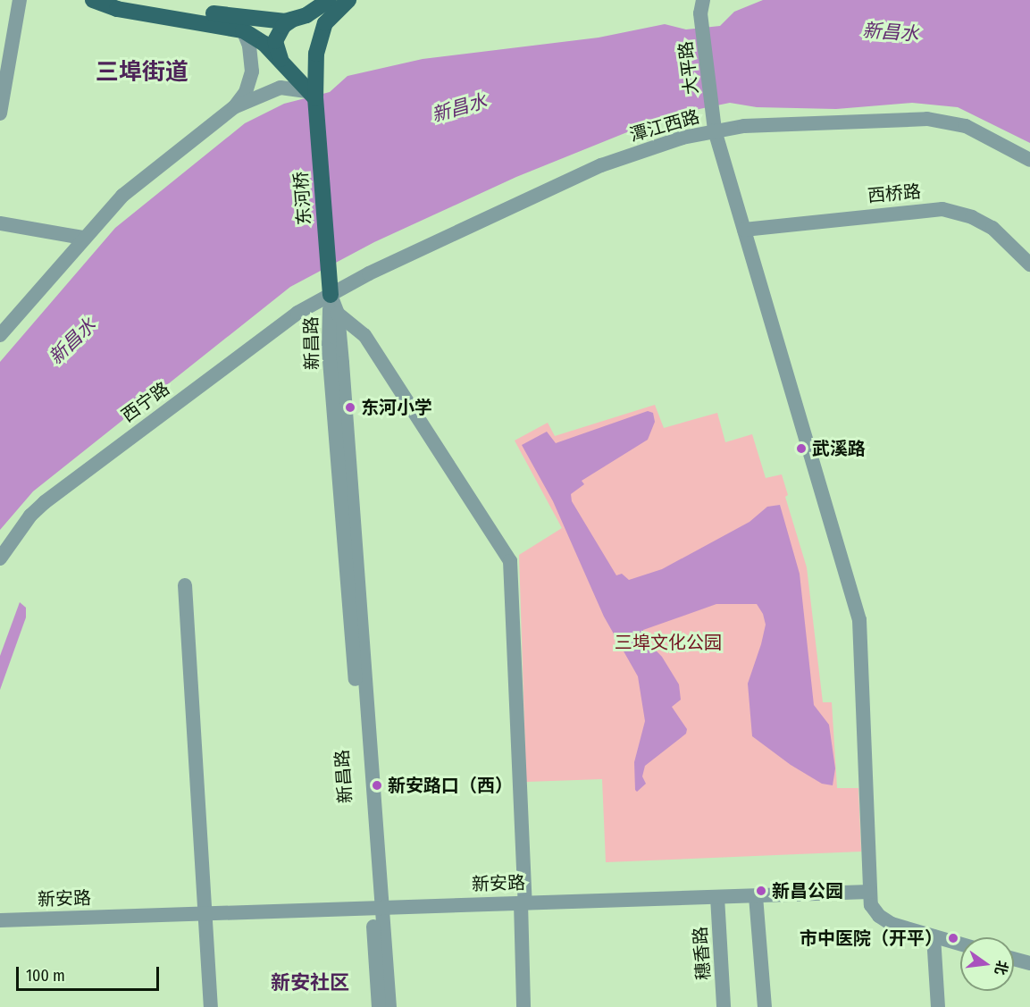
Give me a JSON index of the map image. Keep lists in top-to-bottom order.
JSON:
{
  "streets": {
    "main road": ["东河桥"],
    "street": [
      "大平路",
      "潭江西路",
      "西桥路",
      "新昌路",
      "西宁路",
      "新安路",
      "穗香路"
    ]
  },
  "crossings": [
    ["大平路", "潭江西路"],
    ["潭江西路", "东河桥"],
    ["潭江西路", "新昌路"],
    ["潭江西路", "西宁路"],
    ["东河桥", "新昌路"],
    ["东河桥", "西宁路"],
    ["新昌路", "西宁路"],
    ["新昌路", "新安路"],
    ["新安路", "穗香路"]
  ],
  "districts": ["三埠街道", "新安社区"],
  "water": ["新昌水"],
  "parks": ["三埠文化公园"],
  "places": [
    "东河小学",
    "武溪路",
    "新安路口（西）",
    "新昌公园",
    "市中医院（开平）"
  ],
  "scale_bar": "100 m",
  "north": "right"
}
